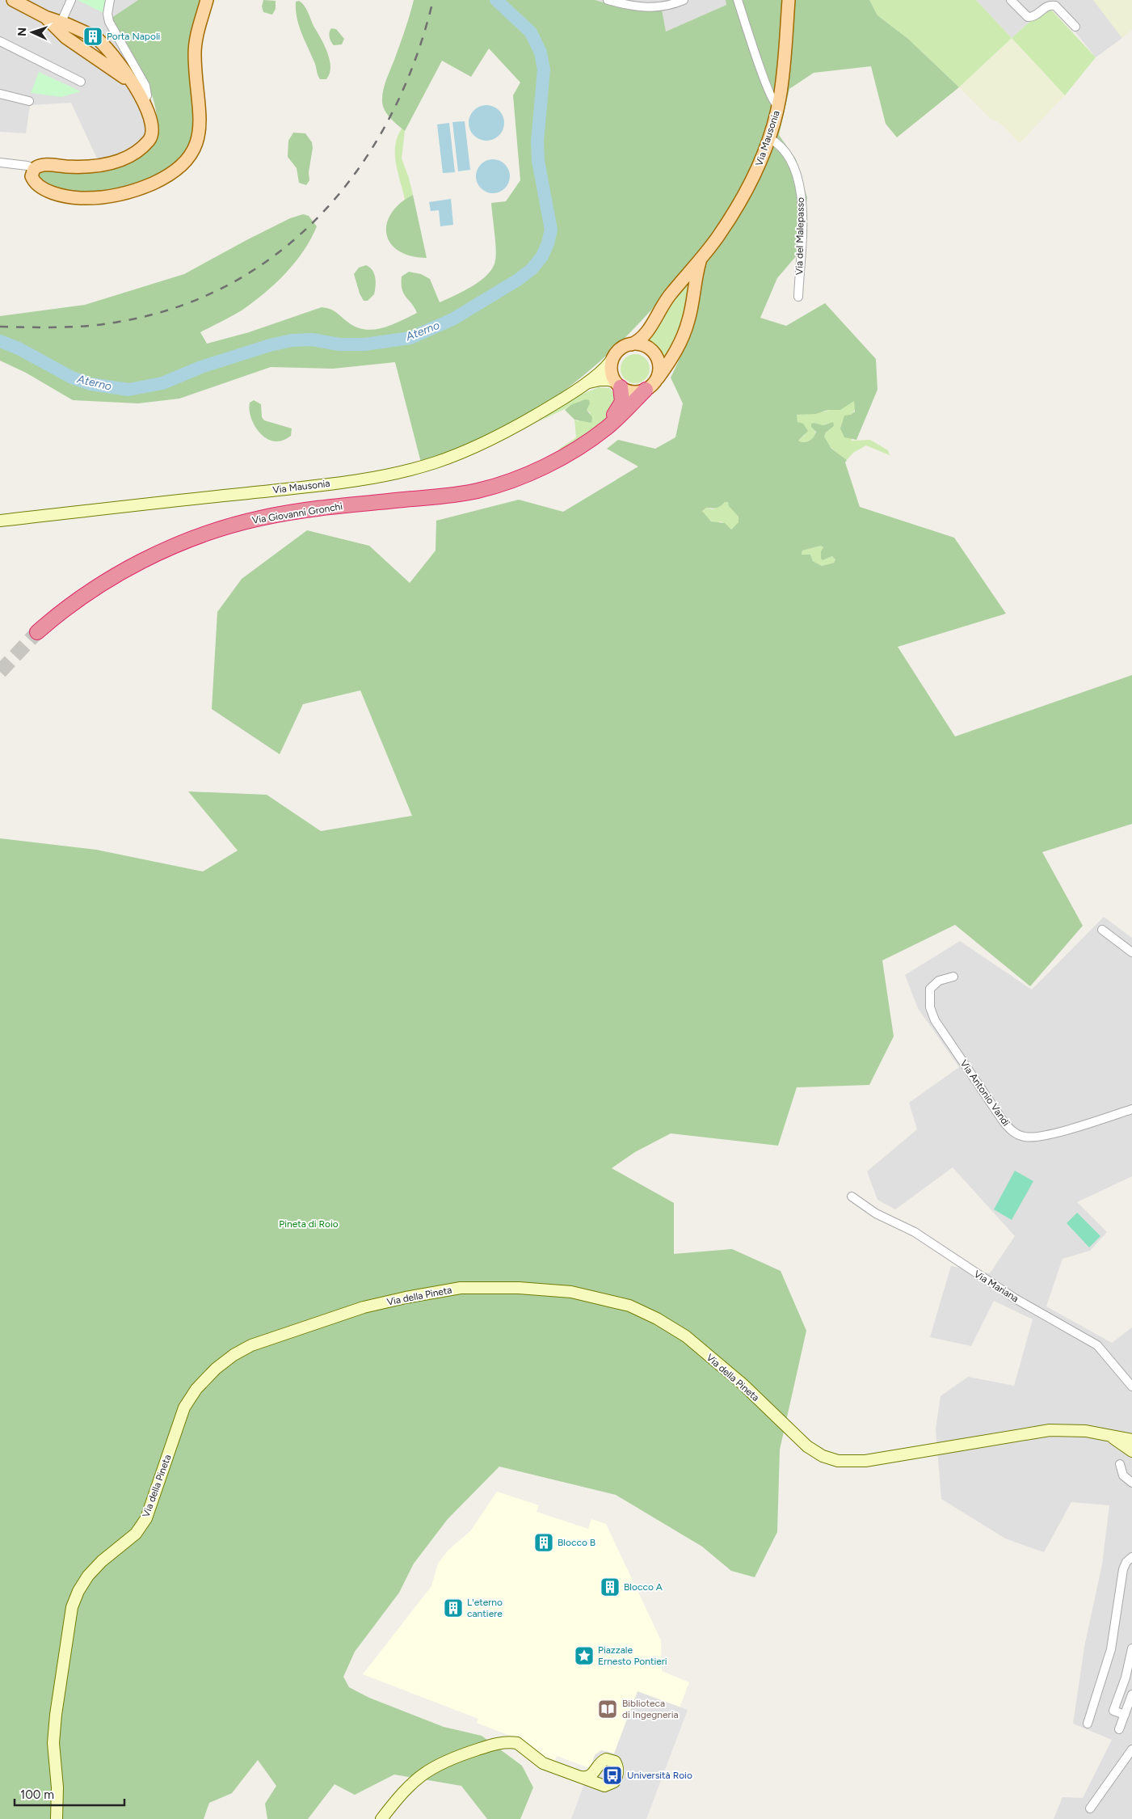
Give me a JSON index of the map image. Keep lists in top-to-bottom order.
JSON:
{
  "streets": {
    "highway": ["Via Giovanni Gronchi"],
    "main road": ["Via Mausonia", "Via della Pineta"],
    "street": ["Via del Malepasso", "Via Antonio Vandi", "Via Mariana"]
  },
  "crossings": [
    ["Via Mausonia", "Via del Malepasso"],
    ["Via Mausonia", "Via Giovanni Gronchi"]
  ],
  "water": ["Aterno"],
  "parks": ["Pineta di Roio"],
  "places": {
    "building": [
      "Porta Napoli",
      "Blocco B",
      "Blocco A",
      "L'eterno cantiere"
    ],
    "place": ["Piazzale Ernesto Pontieri"],
    "library": ["Biblioteca di Ingegneria"],
    "bus stop": ["Università Roio"]
  },
  "scale_bar": "100 m",
  "north": "left"
}
